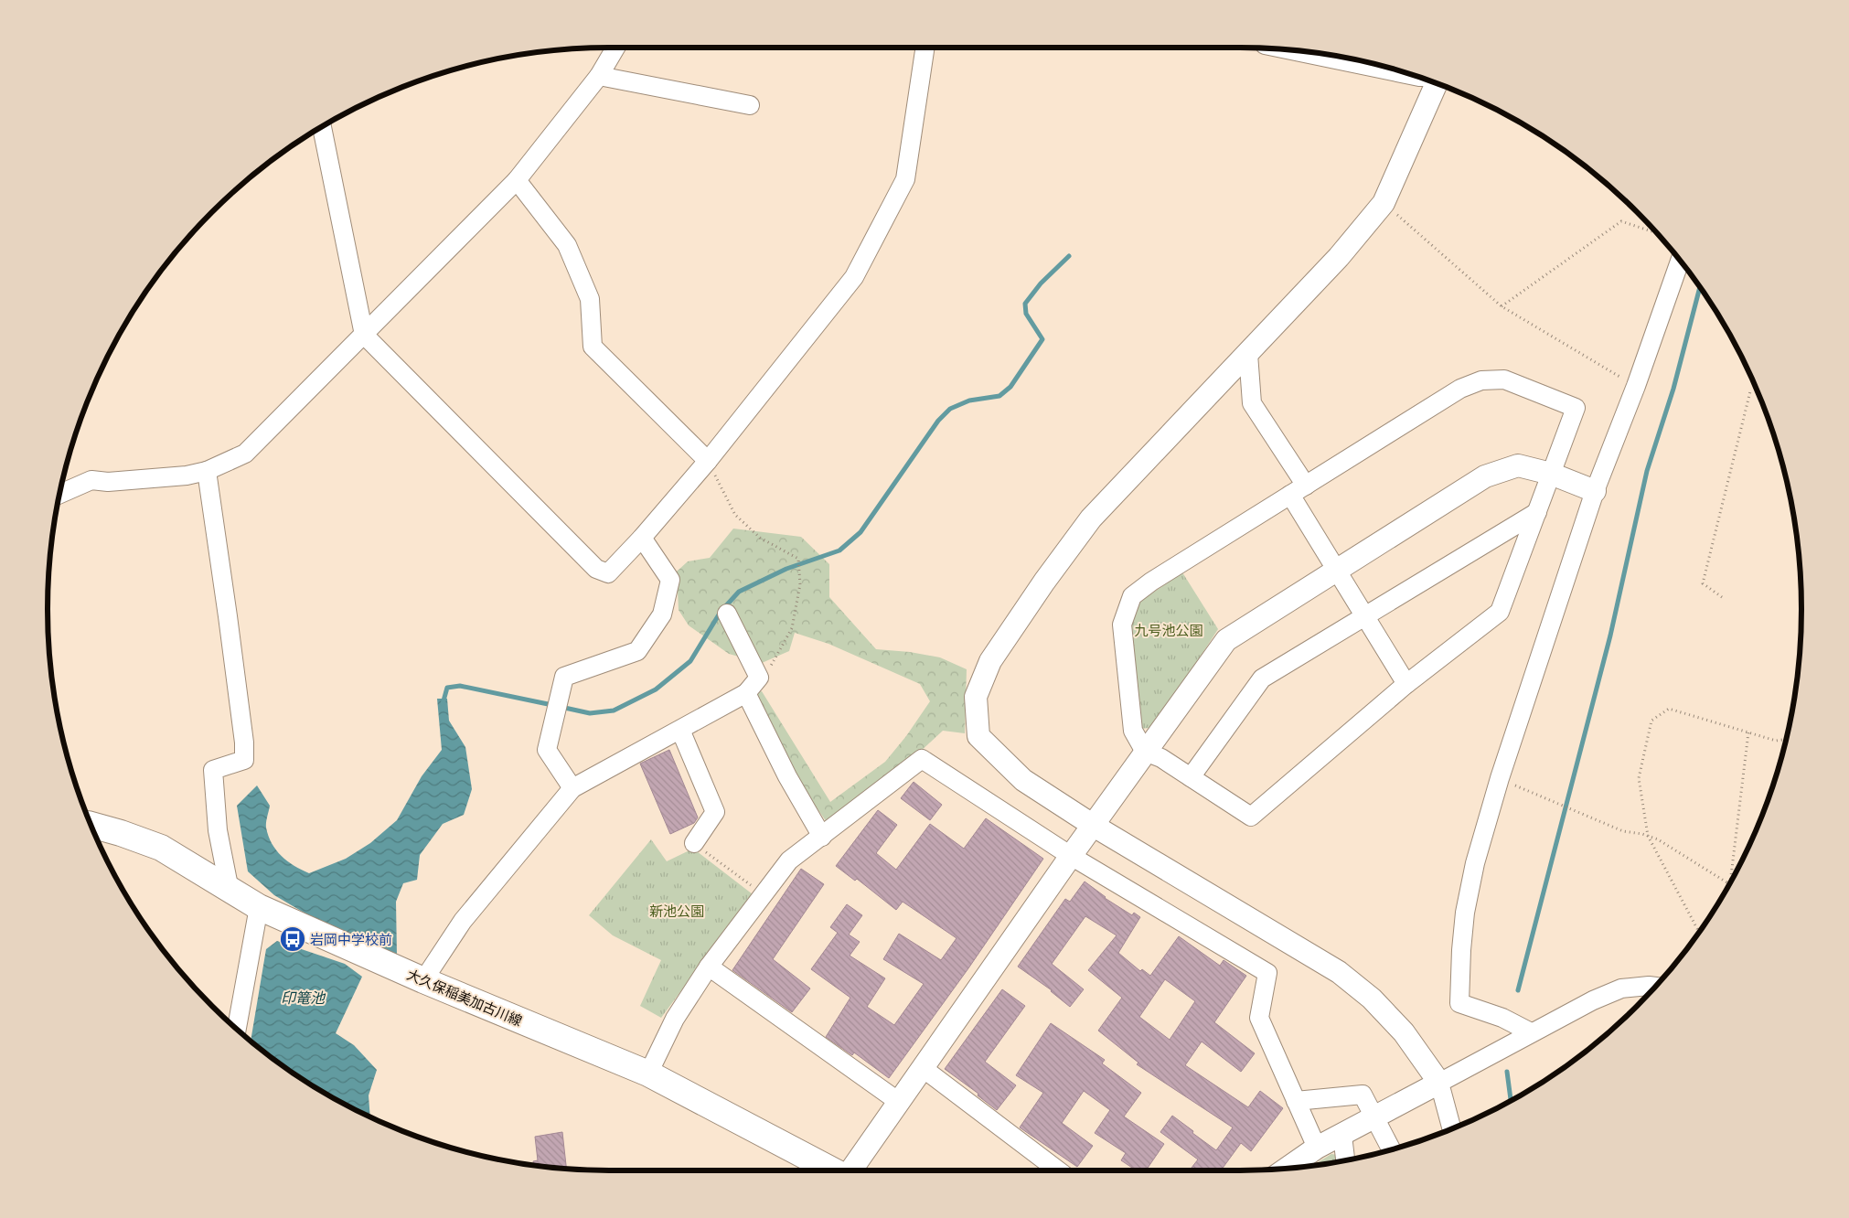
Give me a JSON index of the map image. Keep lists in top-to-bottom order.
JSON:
{
  "streets": {
    "main road": ["大久保稲美加古川線"]
  },
  "water": ["印篭池"],
  "parks": ["九号池公園", "新池公園"],
  "places": {
    "bus stop": ["岩岡中学校前"]
  }
}
